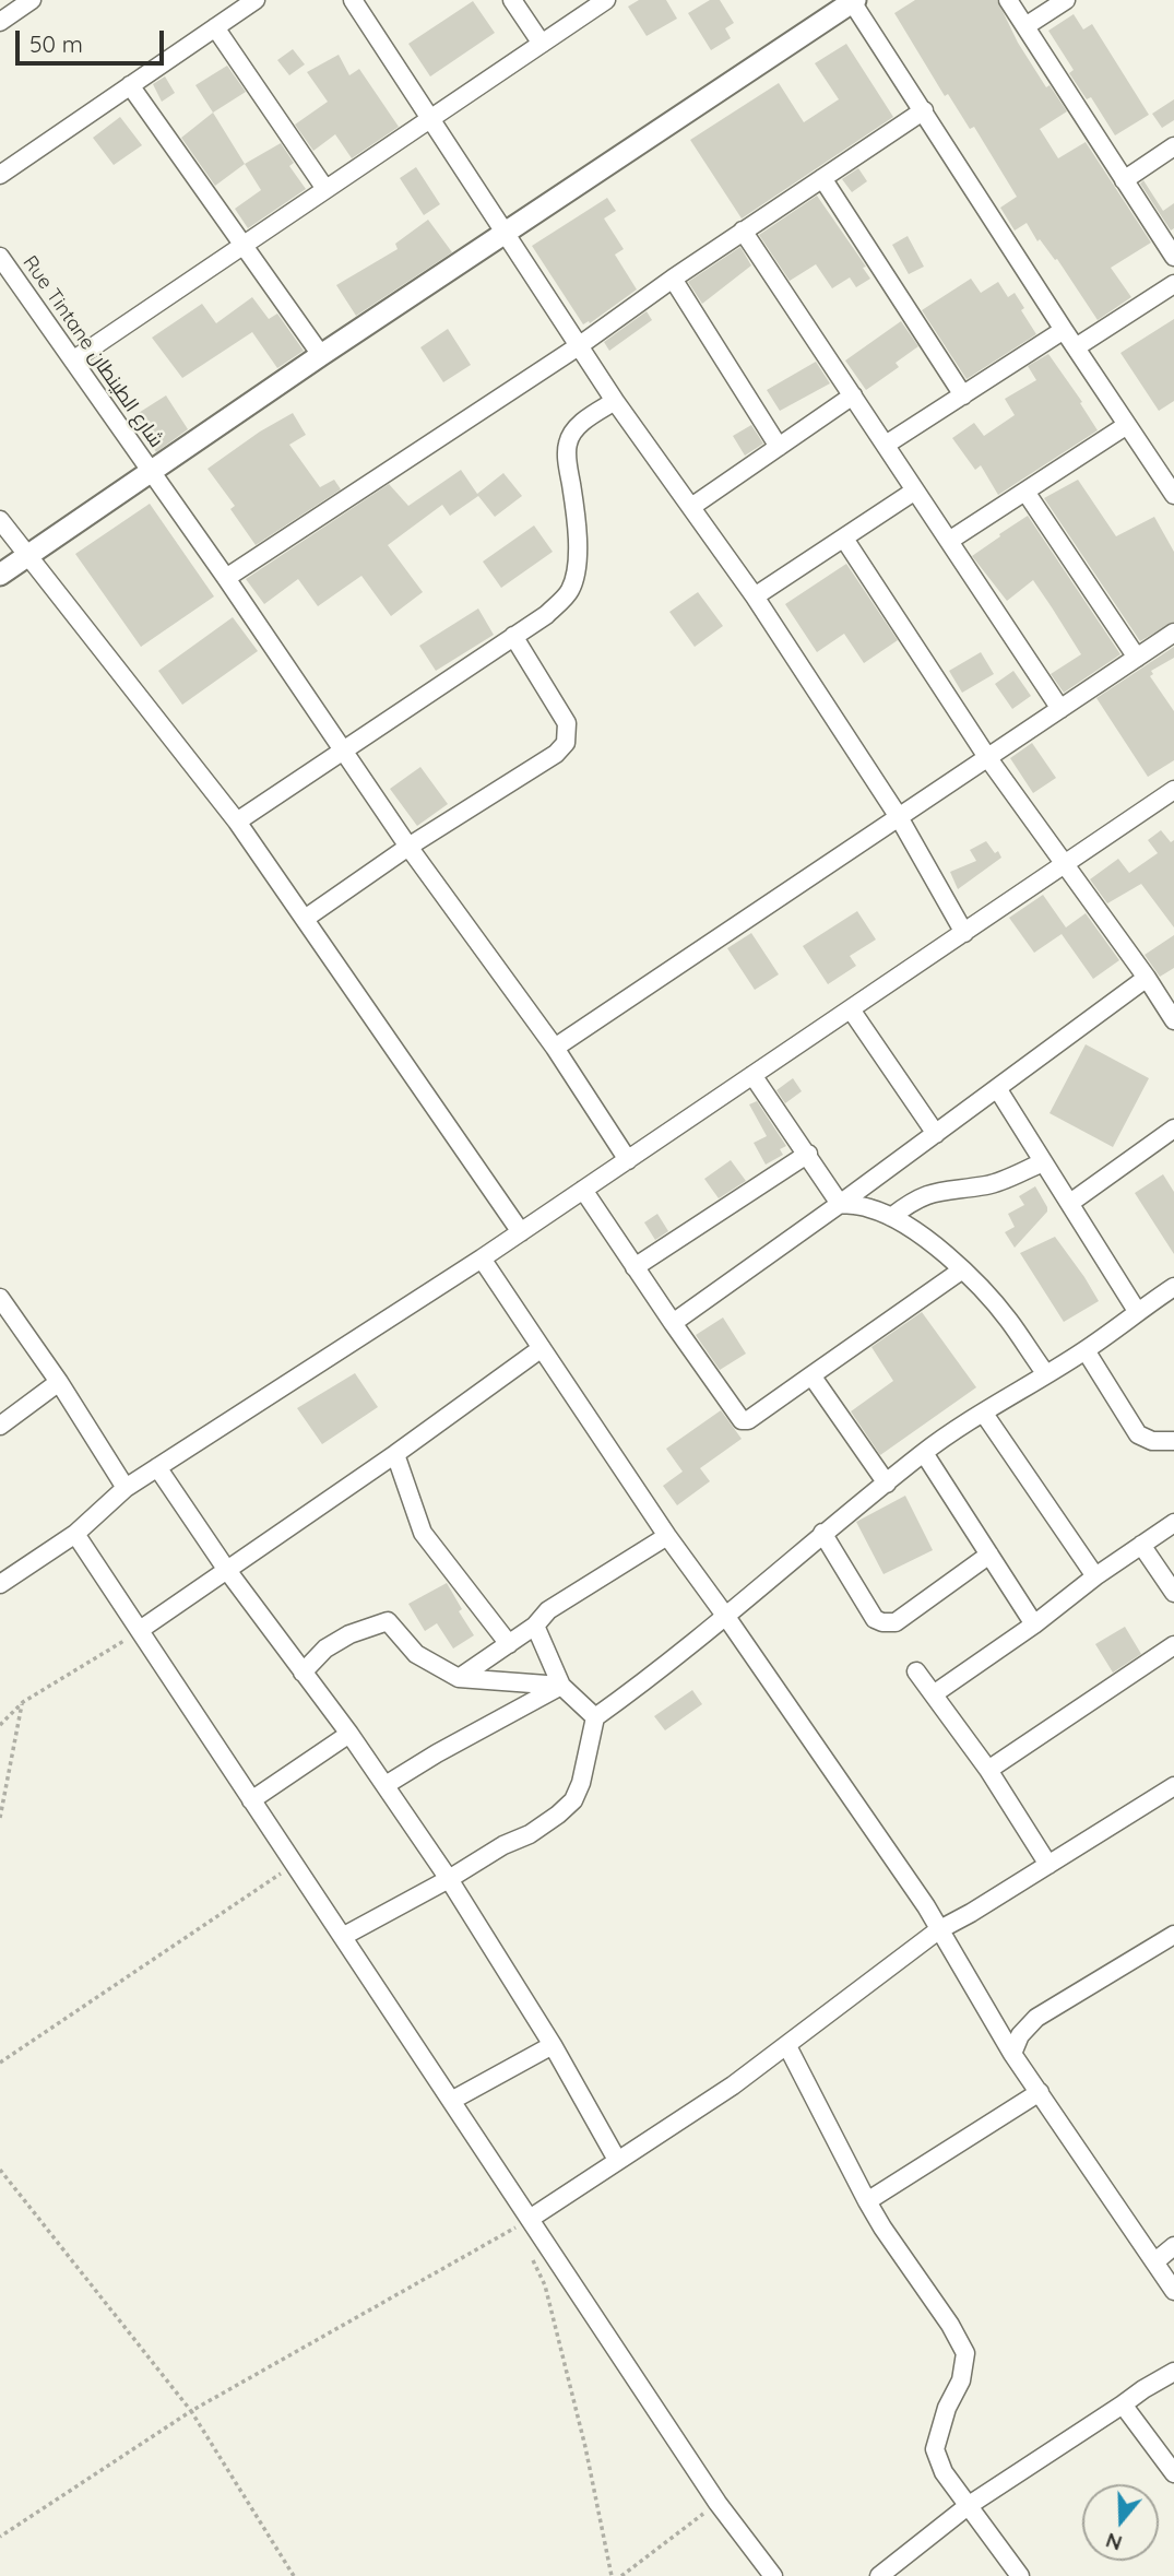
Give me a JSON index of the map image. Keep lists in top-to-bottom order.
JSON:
{
  "streets": {
    "street": ["Rue Tintane شارع الطينطان"]
  },
  "scale_bar": "50 m",
  "north": "bottom"
}
